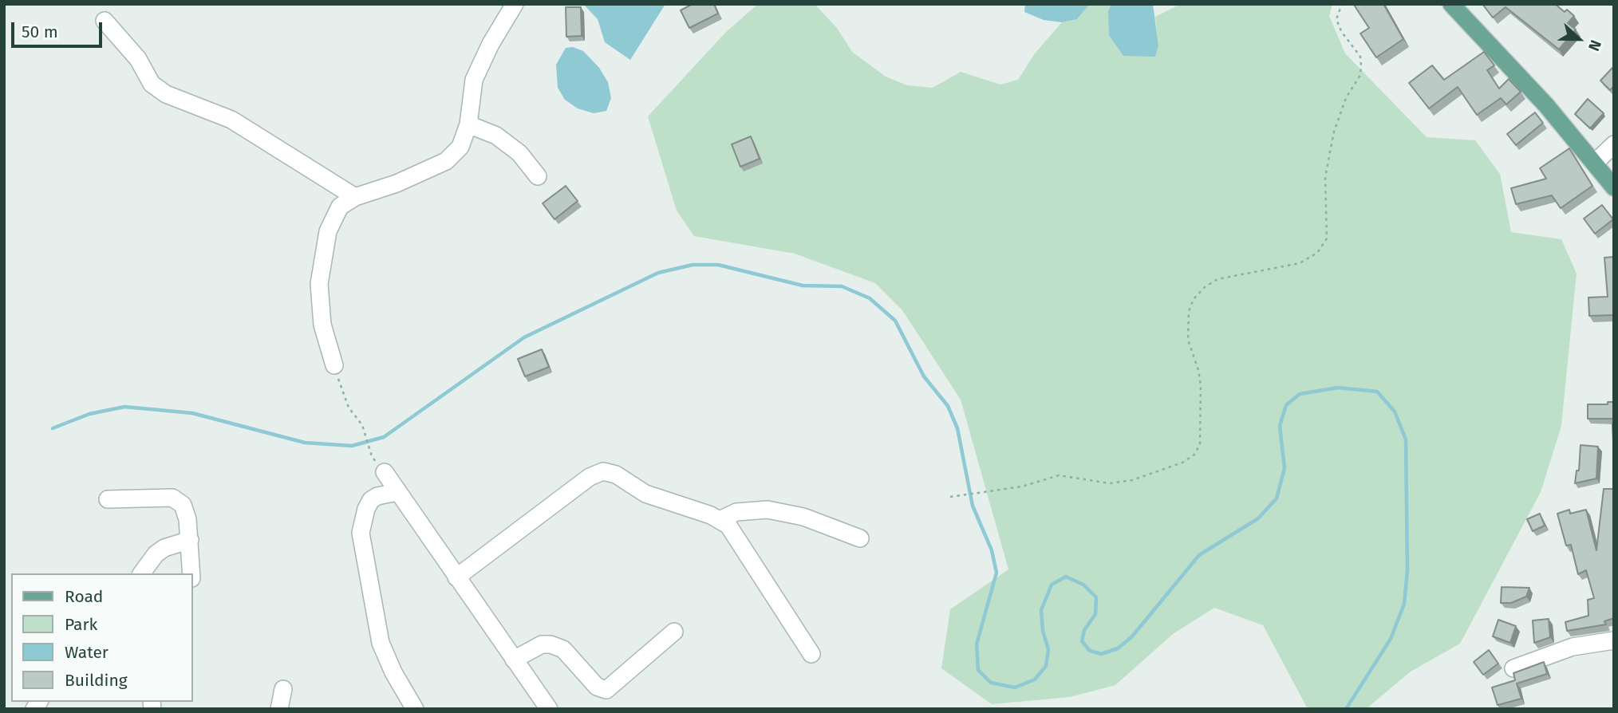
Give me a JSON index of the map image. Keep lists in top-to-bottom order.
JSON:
{
  "legend": [
    "Road",
    "Park",
    "Water",
    "Building"
  ],
  "scale_bar": "50 m",
  "north": "right"
}
